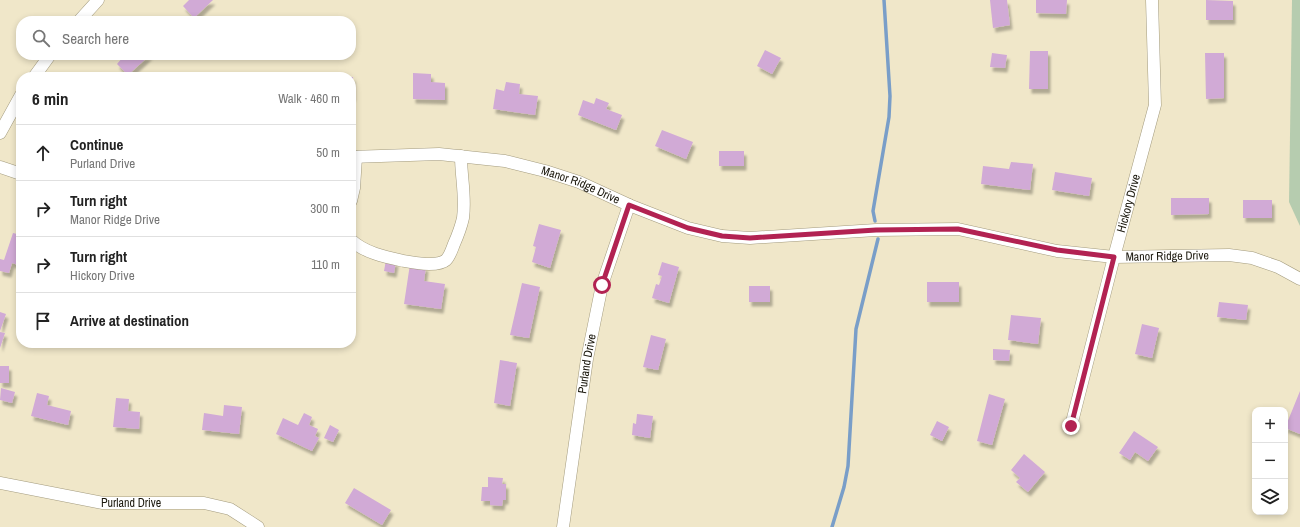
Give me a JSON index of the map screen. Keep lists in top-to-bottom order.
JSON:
{
  "streets": {
    "street": ["Manor Ridge Drive", "Hickory Drive", "Purland Drive"]
  },
  "crossings": [
    ["Manor Ridge Drive", "Hickory Drive"],
    ["Manor Ridge Drive", "Purland Drive"]
  ],
  "page": {
    "search": "Search here",
    "heading": ["6 min", "Walk · 460 m"],
    "list": [
      ["Continue", "Purland Drive", "50 m"],
      ["Turn right", "Manor Ridge Drive", "300 m"],
      ["Turn right", "Hickory Drive", "110 m"],
      "Arrive at destination"
    ],
    "map_buttons": ["+", "−"]
  }
}
